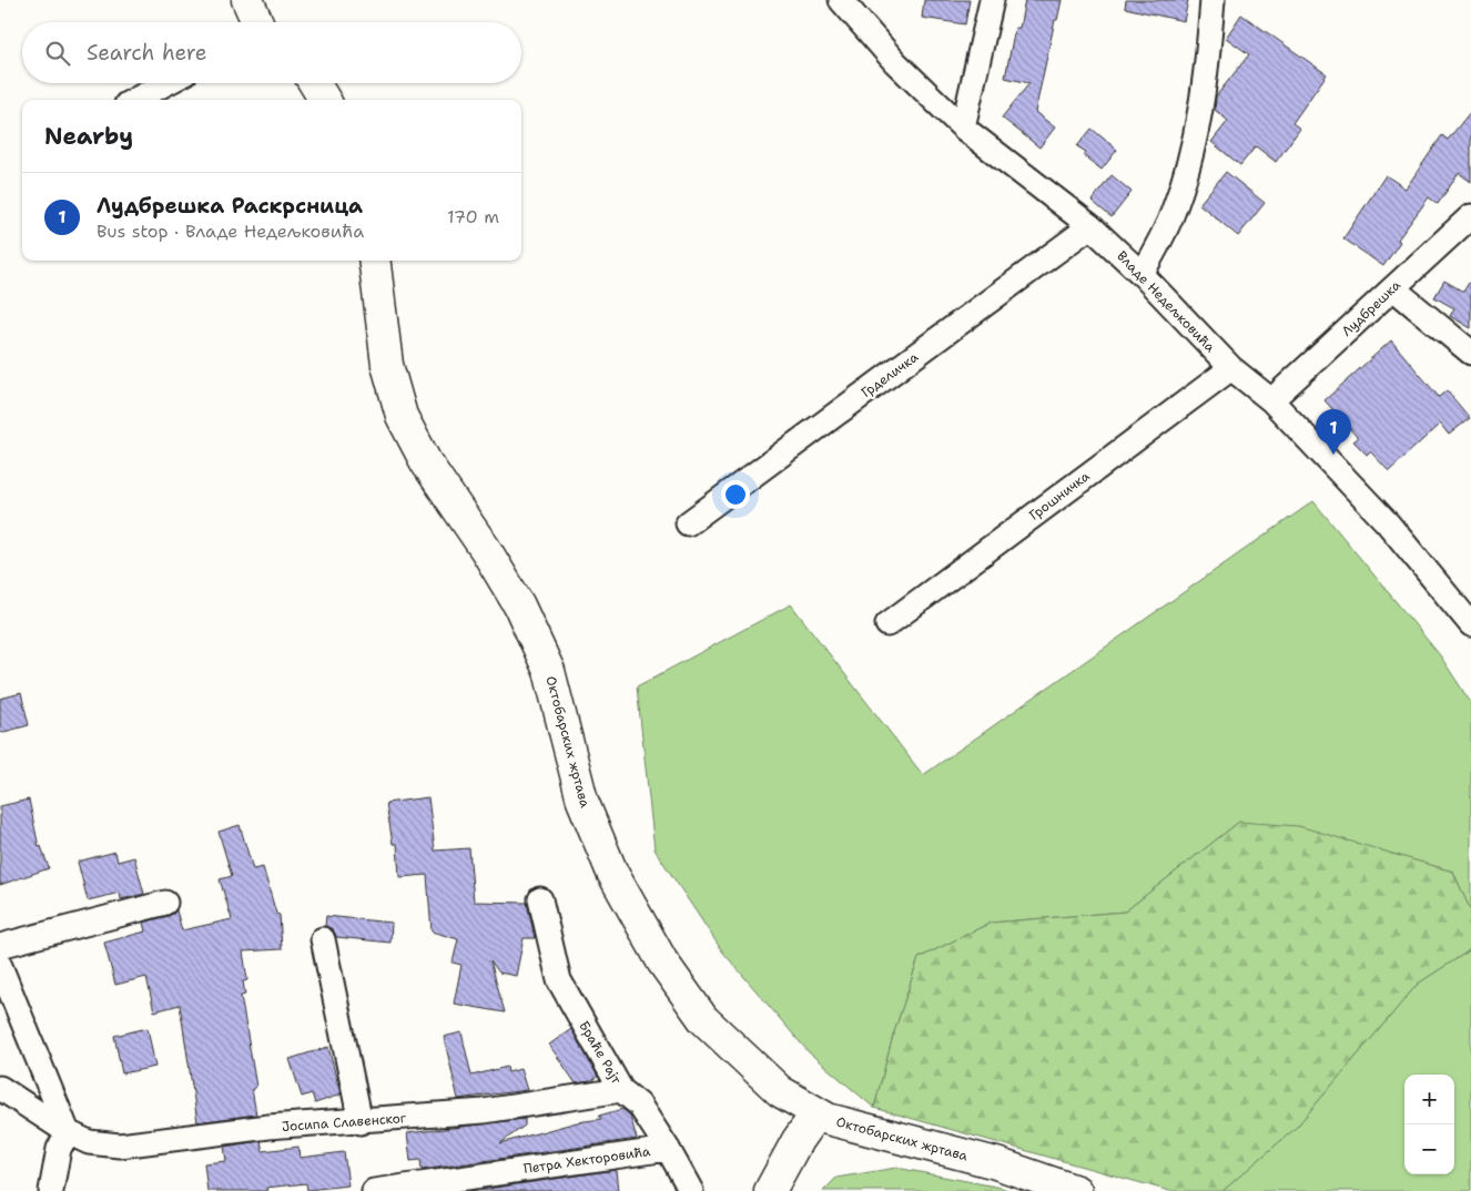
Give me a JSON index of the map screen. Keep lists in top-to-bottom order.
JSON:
{
  "streets": {
    "street": [
      "Владе Недељковића",
      "Лудбрешка",
      "Грделичка",
      "Грошничка",
      "Октобарских жртава",
      "Браће Рајт",
      "Јосипа Славенског",
      "Петра Хекторовића"
    ]
  },
  "crossings": [
    ["Владе Недељковића", "Лудбрешка"],
    ["Владе Недељковића", "Грделичка"],
    ["Владе Недељковића", "Грошничка"],
    ["Браће Рајт", "Јосипа Славенског"],
    ["Браће Рајт", "Петра Хекторовића"]
  ],
  "page": {
    "search": "Search here",
    "heading": "Nearby",
    "list": [
      {
        "mark": "1",
        "name": "Лудбрешка Раскрсница",
        "note": "Bus stop · Владе Недељковића",
        "value": "170 m"
      }
    ],
    "pins": "1",
    "map_buttons": ["+", "−"]
  }
}
